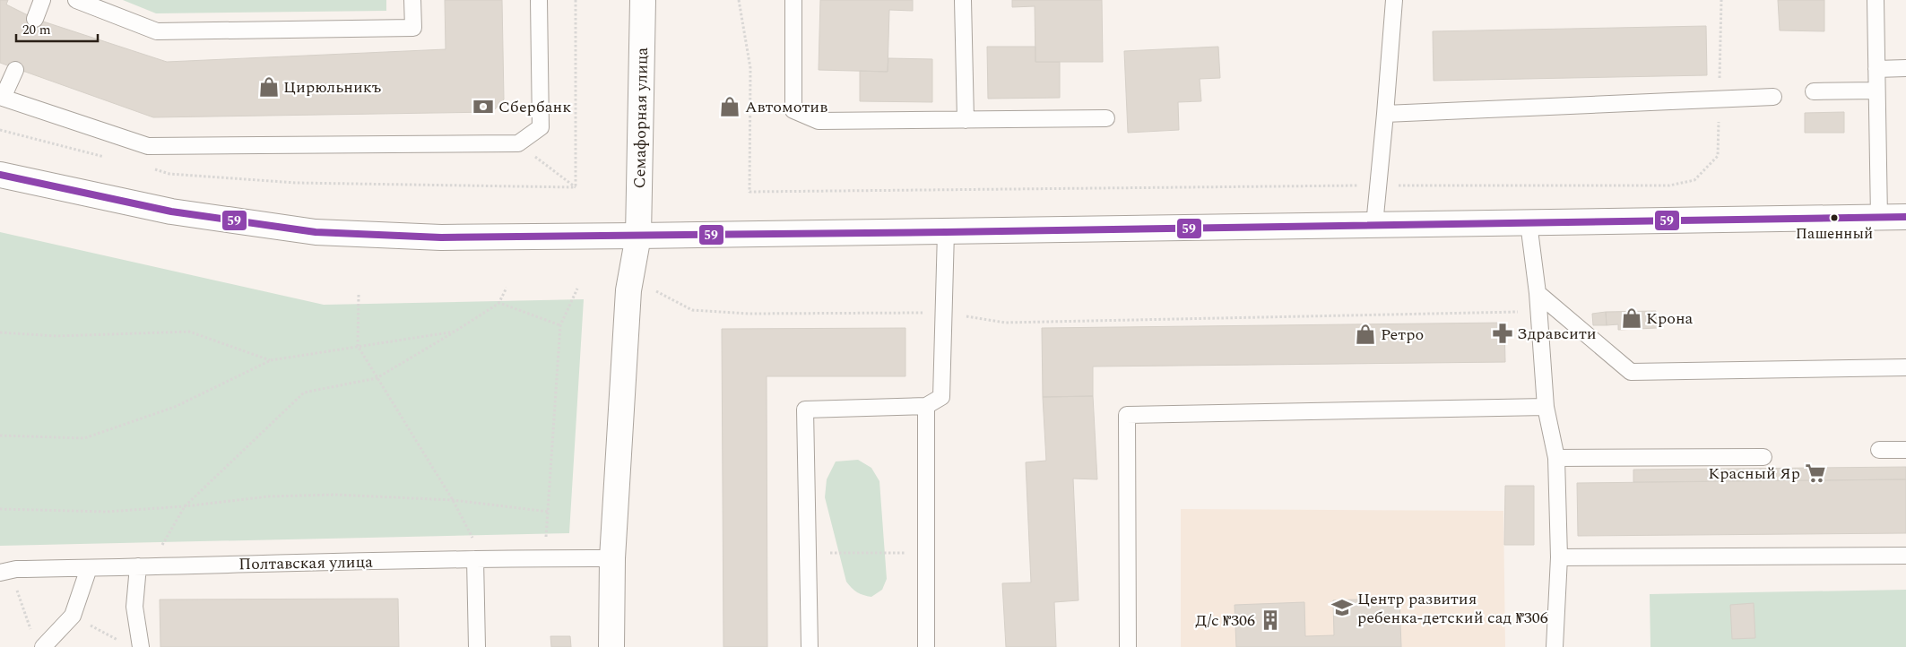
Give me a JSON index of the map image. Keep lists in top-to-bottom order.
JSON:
{
  "streets": {
    "main road": ["Семафорная улица"],
    "lane": ["Полтавская улица"]
  },
  "crossings": [
    ["Семафорная улица", "Полтавская улица"]
  ],
  "places": {
    "shop": [
      "Цирюльникъ",
      "Автомотив",
      "Крона",
      "Ретро"
    ],
    "bank": ["Сбербанк"],
    "other": ["Пашенный"],
    "pharmacy": ["Здравсити"],
    "supermarket": ["Красный Яр"],
    "school or university": ["Центр развития ребенка-детский сад №306"],
    "building": ["Д/с №306"]
  },
  "lines": ["transit line 59"],
  "scale_bar": "20 m"
}
